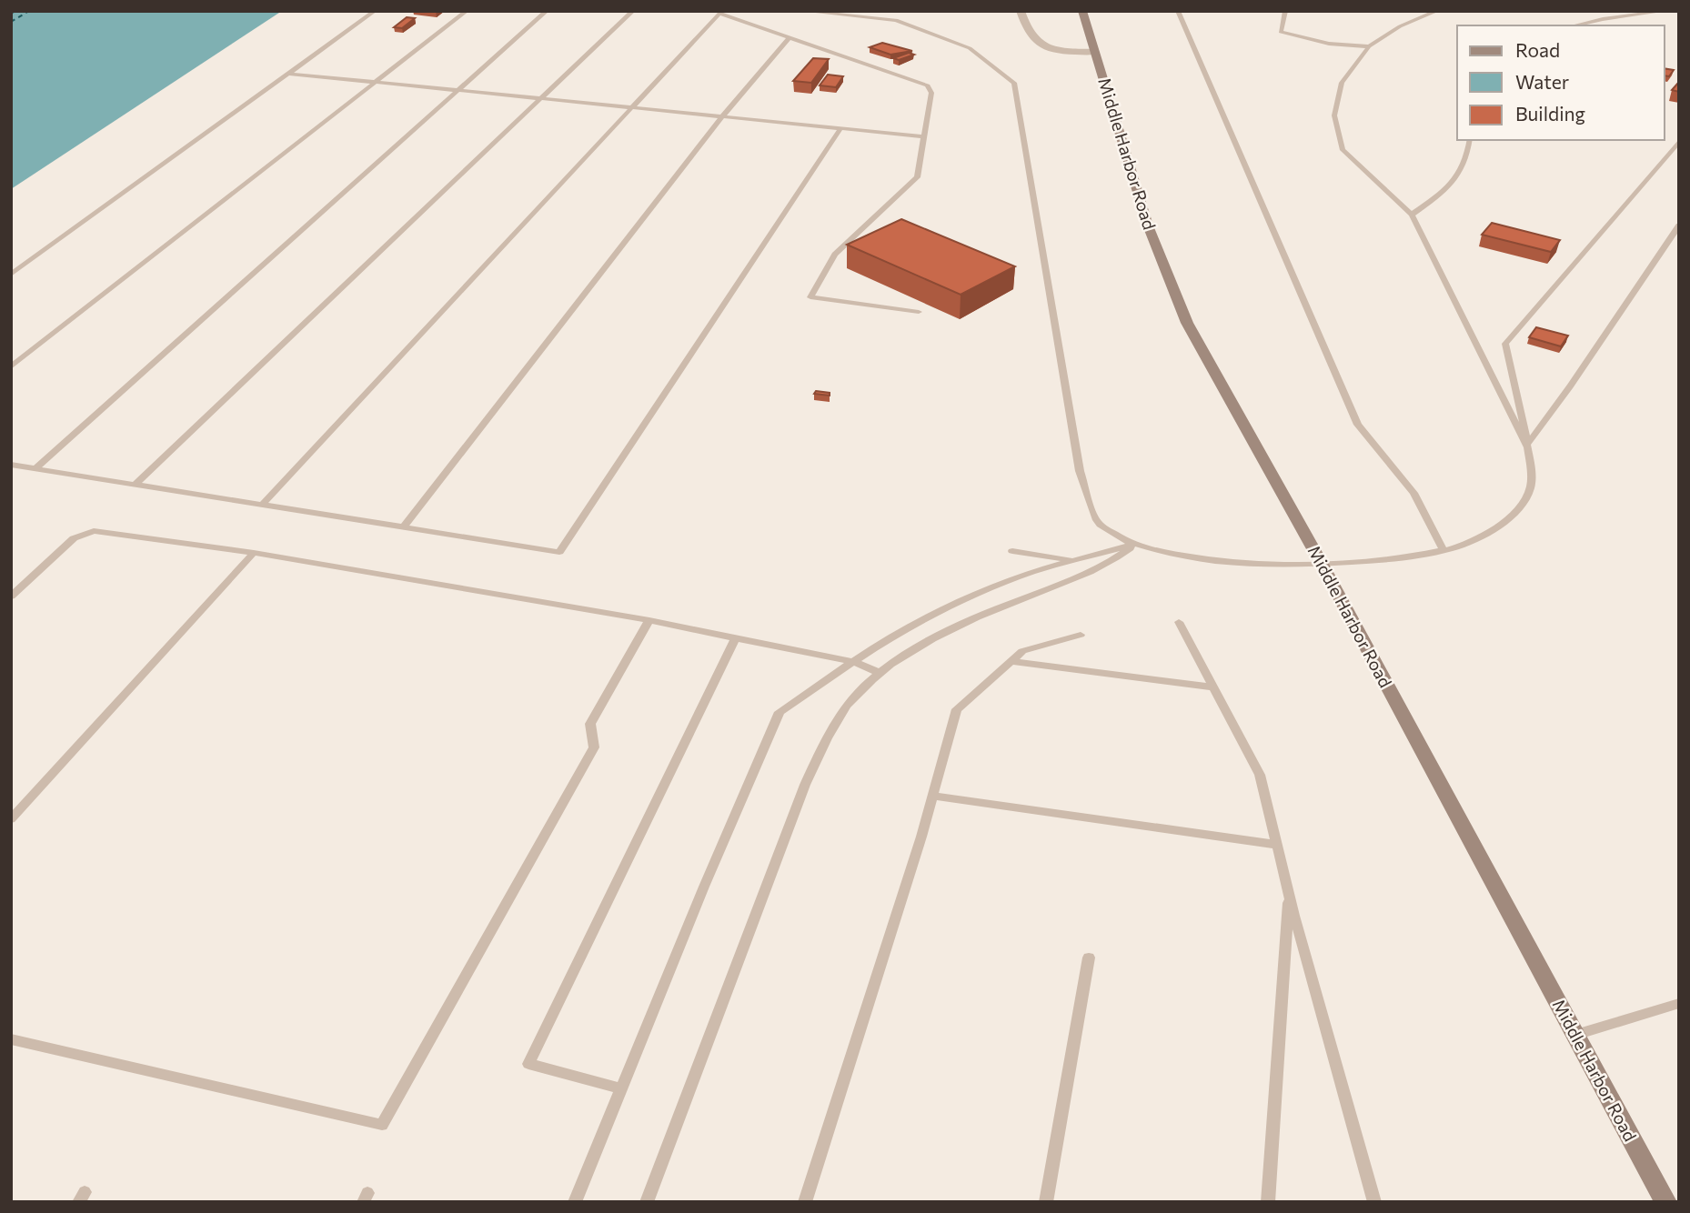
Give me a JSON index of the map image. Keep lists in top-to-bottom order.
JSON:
{
  "streets": {
    "main road": ["Middle Harbor Road"]
  },
  "legend": ["Road", "Water", "Building"]
}
